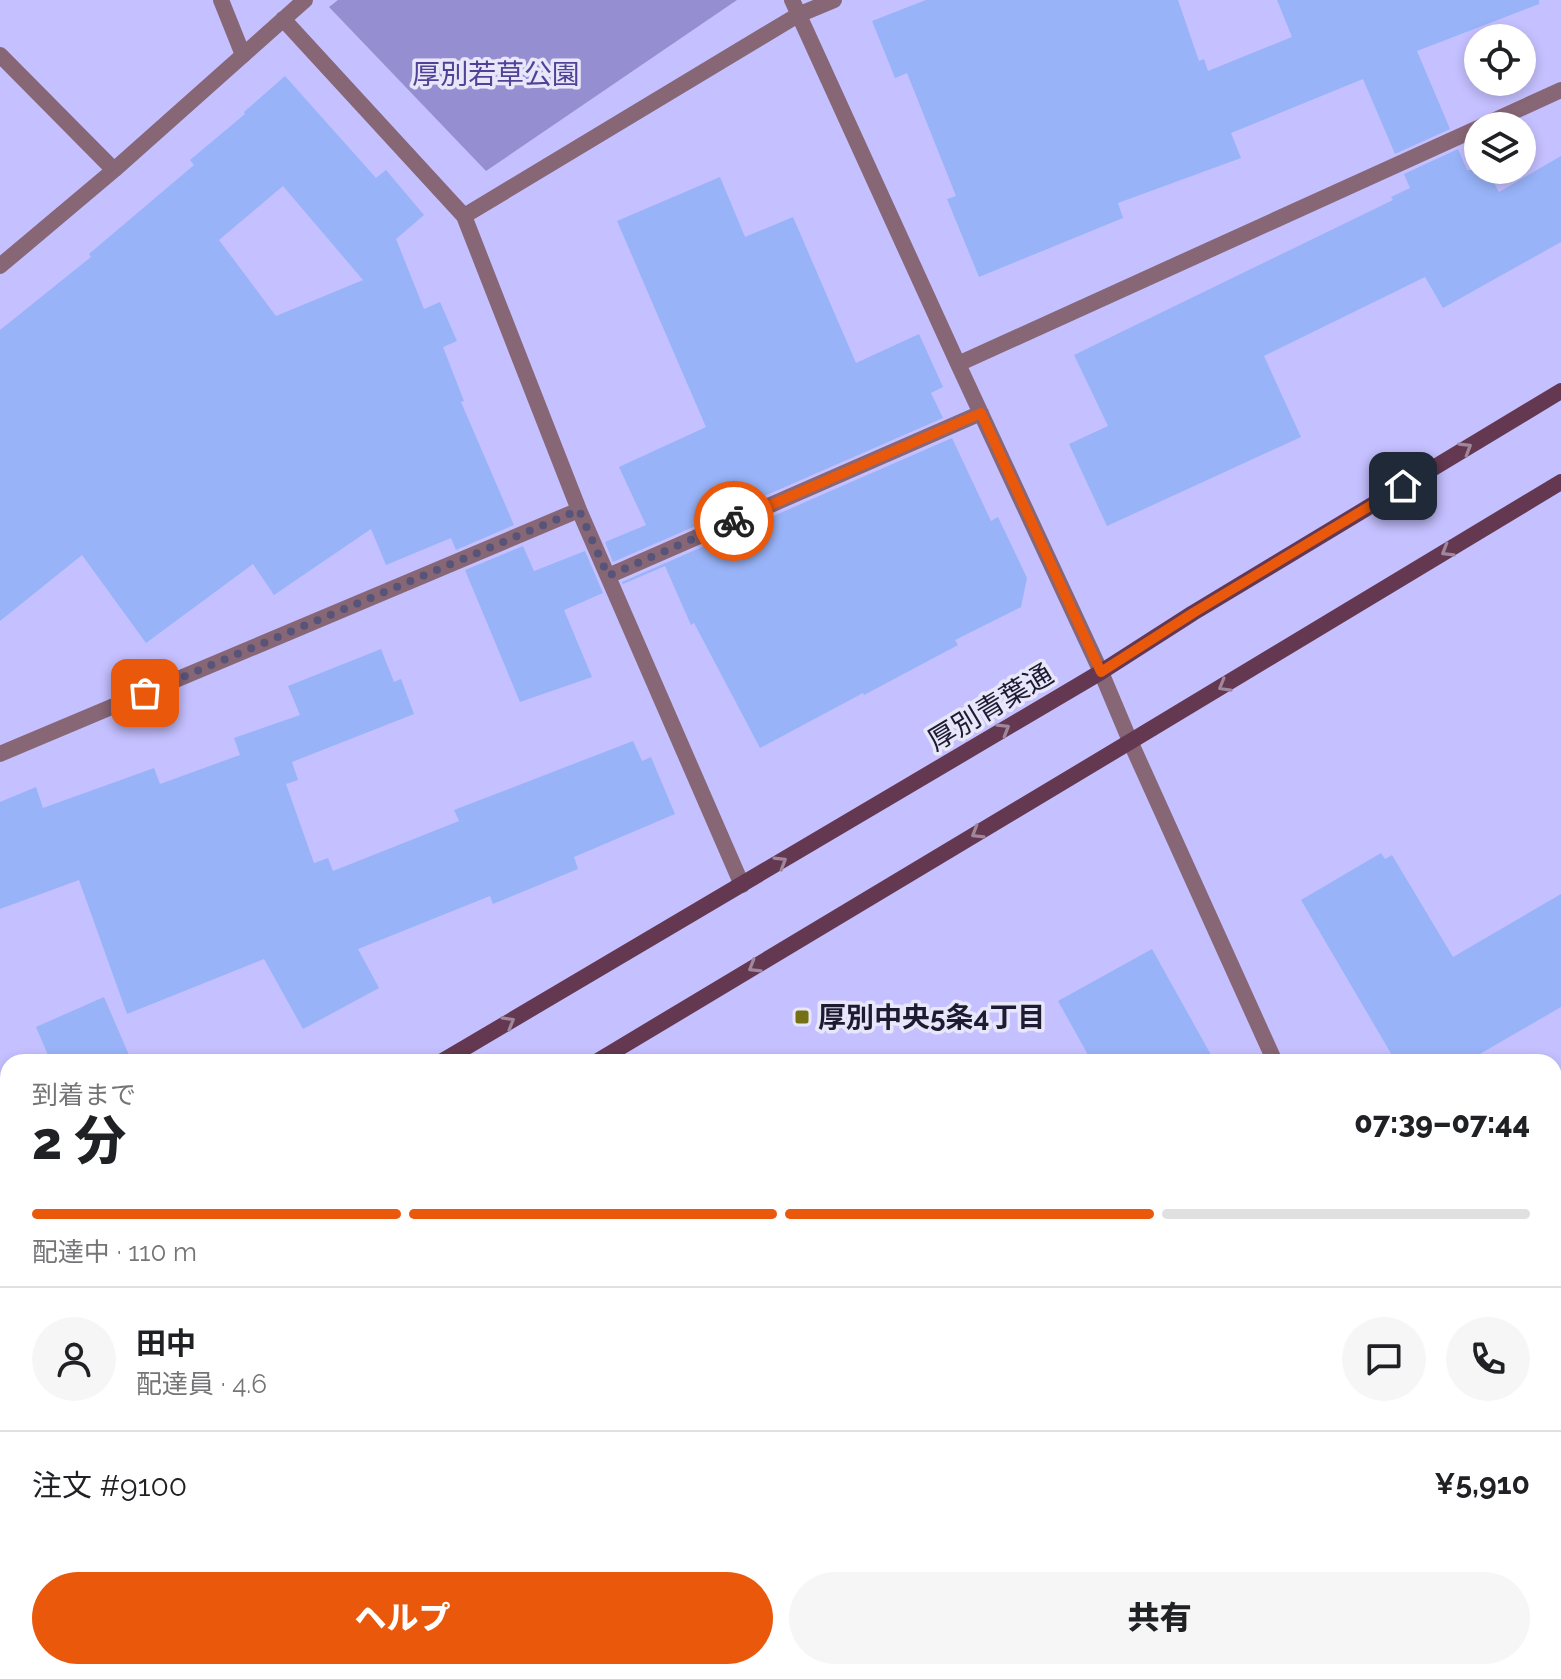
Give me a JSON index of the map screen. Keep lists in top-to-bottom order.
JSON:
{
  "streets": {
    "street": ["厚別青葉通"]
  },
  "parks": ["厚別若草公園"],
  "places": {
    "transit": ["厚別中央5条4丁目"]
  },
  "page": {
    "heading": ["2 分", "到着まで", "07:39–07:44"],
    "panel": [
      "田中",
      "配達員 · 4.6",
      "注文 #9100",
      "¥5,910"
    ],
    "bar": "配達中 · 110 m",
    "buttons": ["ヘルプ", "共有"]
  }
}
